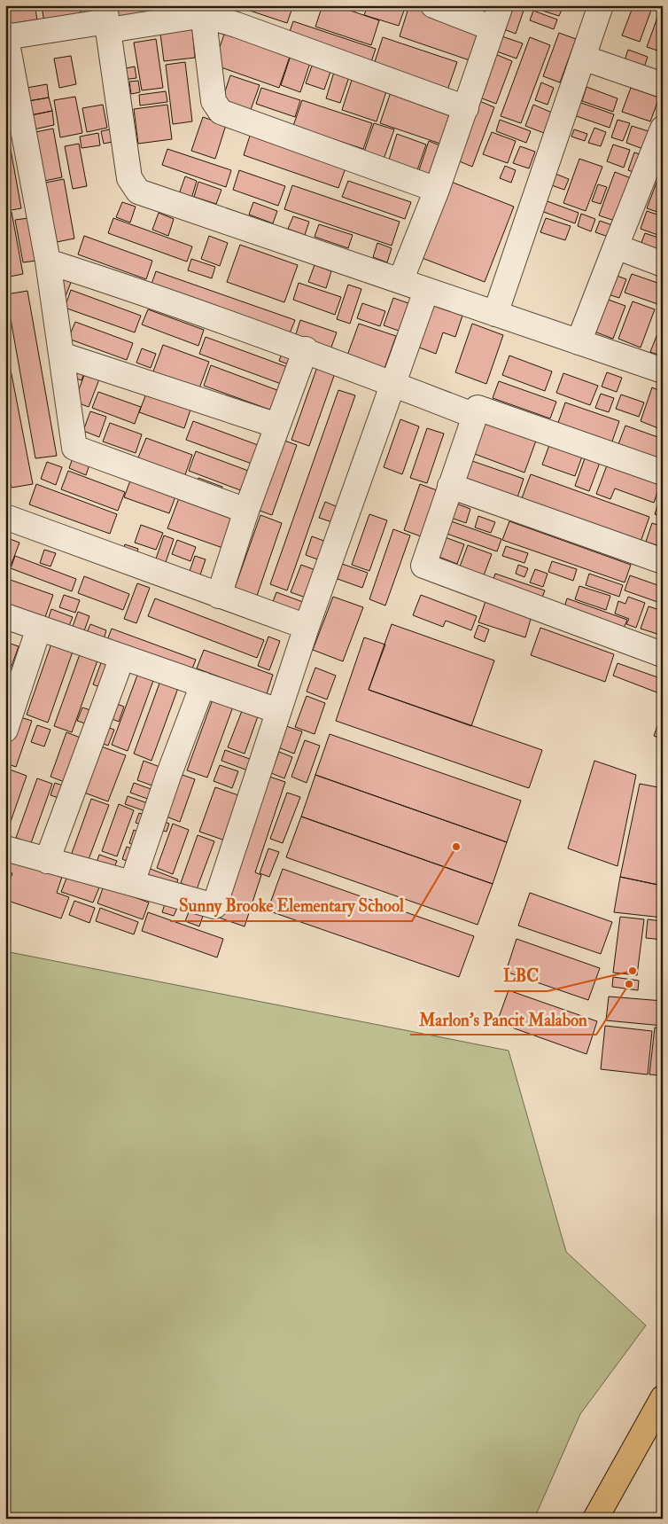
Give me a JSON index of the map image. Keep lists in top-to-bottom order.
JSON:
{
  "places": ["Sunny Brooke Elementary School", "LBC", "Marlon's Pancit Malabon"]
}
